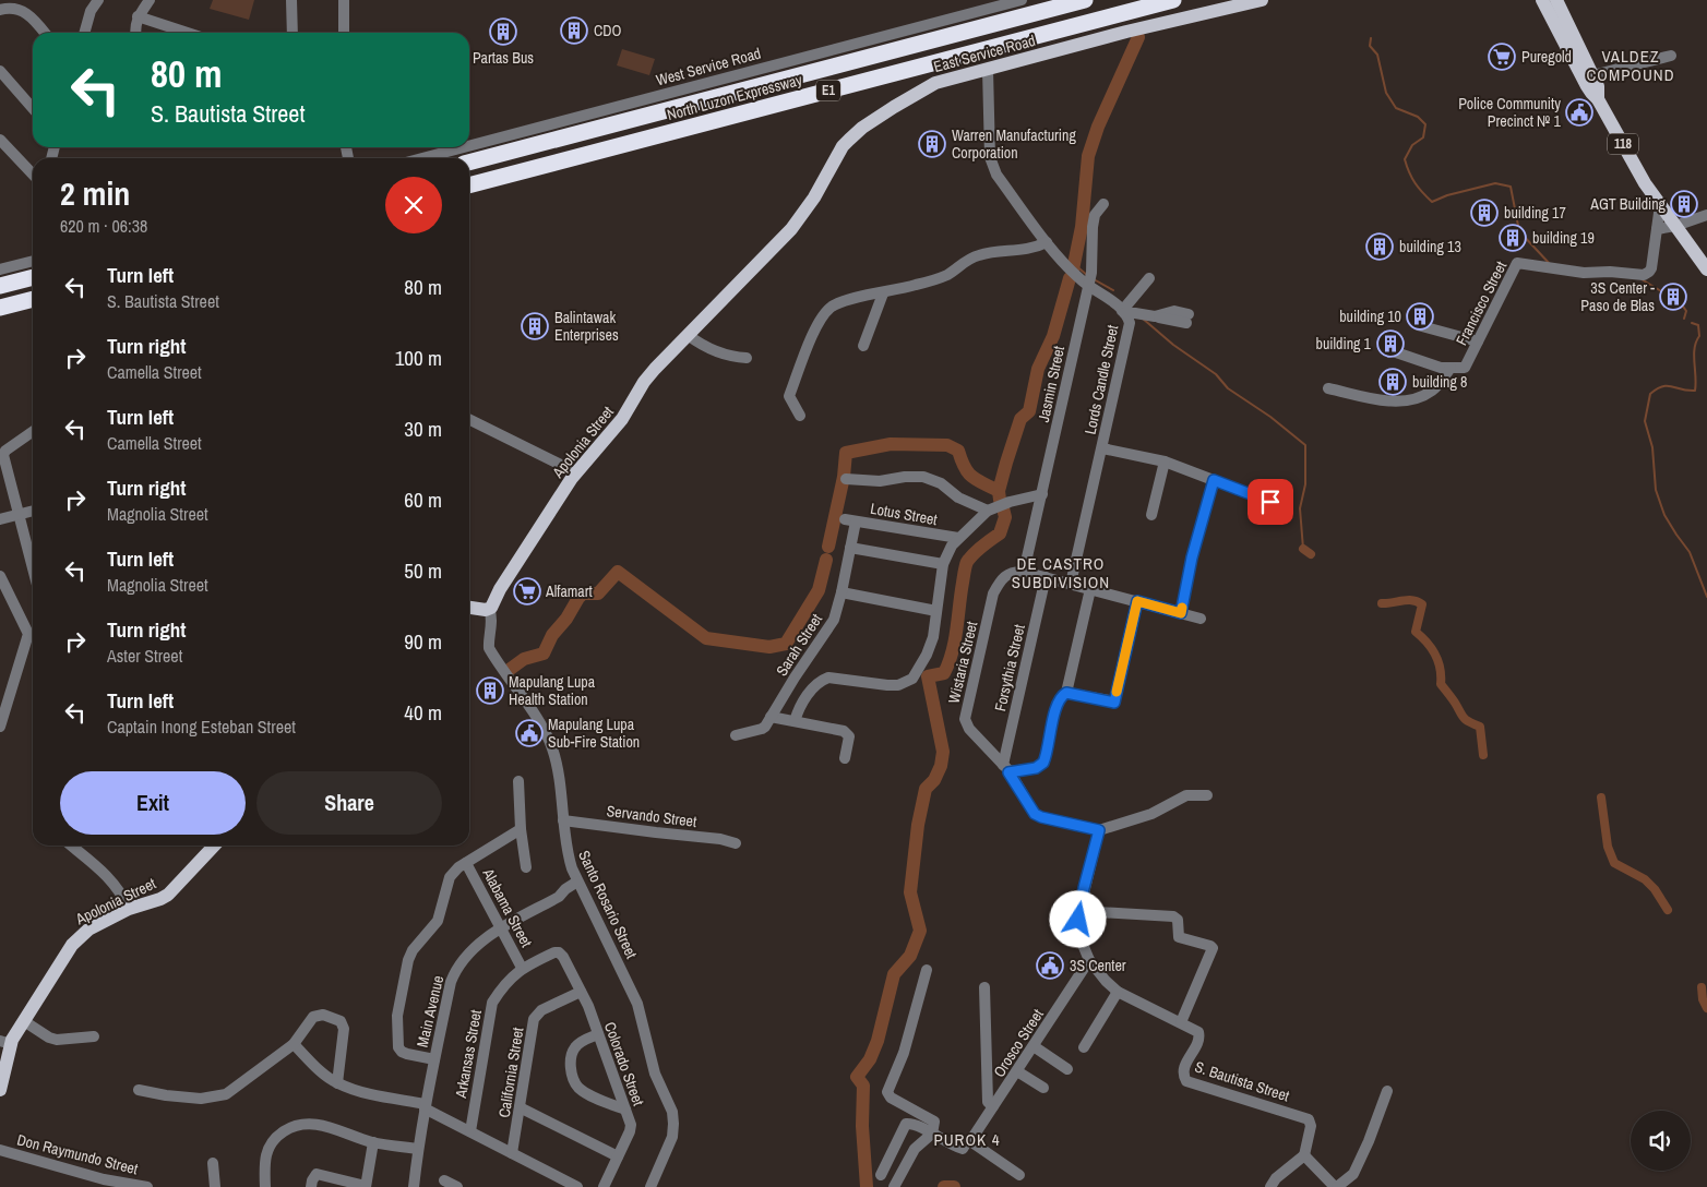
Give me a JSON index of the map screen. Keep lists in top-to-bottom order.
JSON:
{
  "streets": {
    "highway": ["E1", "North Luzon Expressway"],
    "main road": ["East Service Road", "118", "Apolonia Street"],
    "street": [
      "West Service Road",
      "Francisco Street",
      "Lords Candle Street",
      "Jasmin Street",
      "Lotus Street",
      "Sarah Street",
      "Wistaria Street",
      "Forsythia Street",
      "Servando Street",
      "Santo Rosario Street",
      "Alabama Street",
      "Main Avenue",
      "Orosco Street",
      "Arkansas Street",
      "Colorado Street",
      "California Street",
      "S. Bautista Street",
      "Don Raymundo Street"
    ]
  },
  "crossings": [
    ["East Service Road", "Lords Candle Street"],
    ["East Service Road", "Apolonia Street"],
    ["118", "Francisco Street"],
    ["Lords Candle Street", "Jasmin Street"],
    ["Jasmin Street", "Wistaria Street"],
    ["Apolonia Street", "Santo Rosario Street"],
    ["Lotus Street", "Sarah Street"],
    ["Wistaria Street", "Forsythia Street"],
    ["Servando Street", "Santo Rosario Street"],
    ["Santo Rosario Street", "Main Avenue"],
    ["Alabama Street", "Main Avenue"],
    ["Alabama Street", "Arkansas Street"],
    ["Orosco Street", "S. Bautista Street"],
    ["Arkansas Street", "Colorado Street"],
    ["Colorado Street", "California Street"]
  ],
  "districts": ["VALDEZ COMPOUND", "DE CASTRO SUBDIVISION", "PUROK 4"],
  "places": {
    "building": [
      "CDO",
      "Partas Bus",
      "Warren Manufacturing Corporation",
      "AGT Building",
      "building 17",
      "building 19",
      "building 13",
      "3S Center - Paso de Blas",
      "building 10",
      "Balintawak Enterprises",
      "building 1",
      "building 8",
      "Mapulang Lupa Health Station"
    ],
    "supermarket": ["Puregold", "Alfamart"],
    "public building": ["Police Community Precinct № 1", "Mapulang Lupa Sub-Fire Station", "3S Center"]
  },
  "page": {
    "turn": ["80 m", "S. Bautista Street"],
    "heading": ["2 min", "620 m · 06:38"],
    "list": [
      {
        "name": "Turn left",
        "note": "S. Bautista Street",
        "value": "80 m"
      },
      {
        "name": "Turn right",
        "note": "Camella Street",
        "value": "100 m"
      },
      {
        "name": "Turn left",
        "note": "Camella Street",
        "value": "30 m"
      },
      {
        "name": "Turn right",
        "note": "Magnolia Street",
        "value": "60 m"
      },
      {
        "name": "Turn left",
        "note": "Magnolia Street",
        "value": "50 m"
      },
      {
        "name": "Turn right",
        "note": "Aster Street",
        "value": "90 m"
      },
      {
        "name": "Turn left",
        "note": "Captain Inong Esteban Street",
        "value": "40 m"
      }
    ],
    "buttons": ["Exit", "Share"]
  }
}
